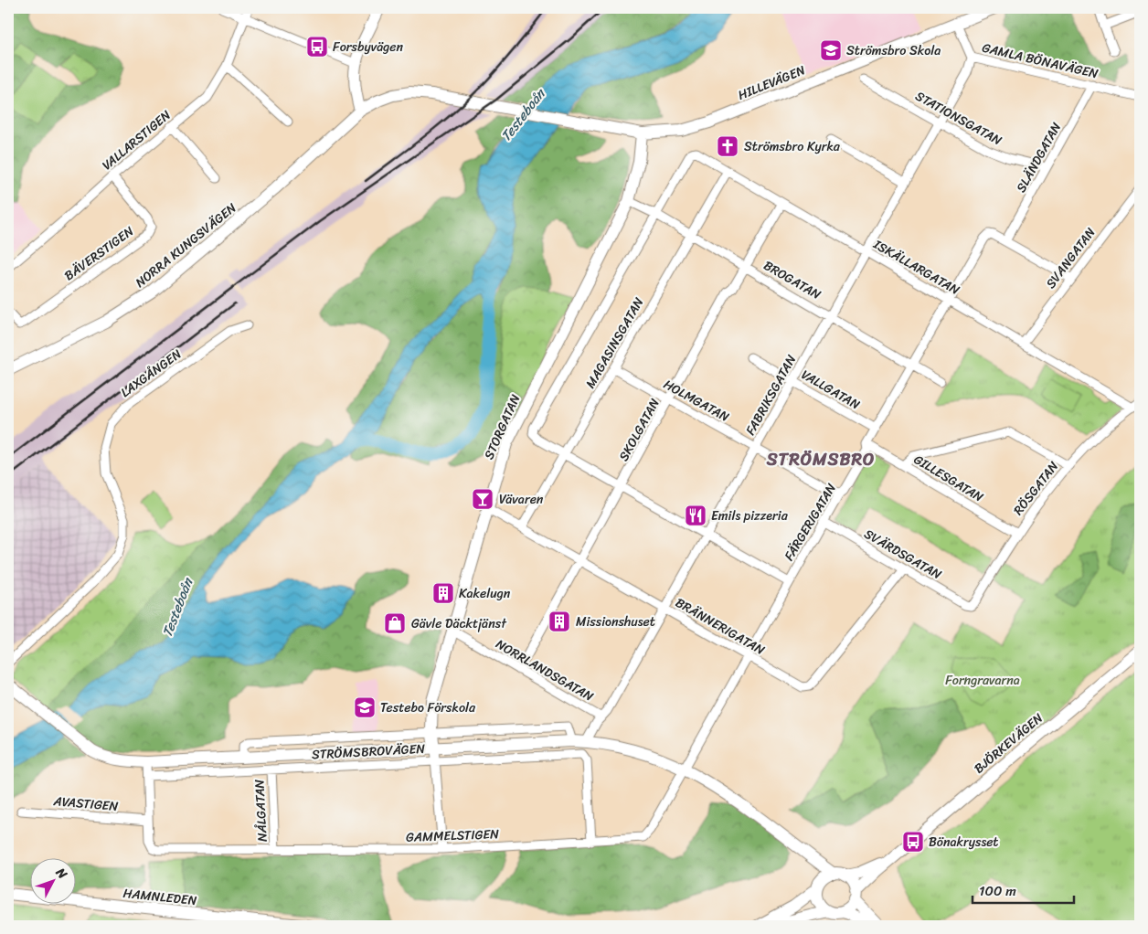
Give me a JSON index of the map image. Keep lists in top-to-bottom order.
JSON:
{
  "streets": {
    "street": [
      "GAMLA BÖNAVÄGEN",
      "HILLEVÄGEN",
      "STATIONSGATAN",
      "VALLARSTIGEN",
      "SLÄNDGATAN",
      "NORRA KUNGSVÄGEN",
      "BÄVERSTIGEN",
      "SVANGATAN",
      "ISKÄLLARGATAN",
      "BROGATAN",
      "MAGASINSGATAN",
      "LAXGÅNGEN",
      "VALLGATAN",
      "FABRIKSGATAN",
      "HOLMGATAN",
      "STORGATAN",
      "SKOLGATAN",
      "GILLESGATAN",
      "RÖSGATAN",
      "FÄRGERIGATAN",
      "SVÄRDSGATAN",
      "BRÄNNERIGATAN",
      "NORRLANDSGATAN",
      "BJÖRKEVÄGEN",
      "STRÖMSBROVÄGEN",
      "AVASTIGEN",
      "NÅLGATAN",
      "GAMMELSTIGEN",
      "HAMNLEDEN"
    ]
  },
  "crossings": [
    ["GAMLA BÖNAVÄGEN", "HILLEVÄGEN"],
    ["GAMLA BÖNAVÄGEN", "SLÄNDGATAN"],
    ["GAMLA BÖNAVÄGEN", "FABRIKSGATAN"],
    ["HILLEVÄGEN", "NORRA KUNGSVÄGEN"],
    ["HILLEVÄGEN", "STORGATAN"],
    ["STATIONSGATAN", "SLÄNDGATAN"],
    ["STATIONSGATAN", "FABRIKSGATAN"],
    ["VALLARSTIGEN", "BÄVERSTIGEN"],
    ["SLÄNDGATAN", "FÄRGERIGATAN"],
    ["SVANGATAN", "ISKÄLLARGATAN"],
    ["ISKÄLLARGATAN", "BROGATAN"],
    ["ISKÄLLARGATAN", "MAGASINSGATAN"],
    ["ISKÄLLARGATAN", "FABRIKSGATAN"],
    ["ISKÄLLARGATAN", "SKOLGATAN"],
    ["ISKÄLLARGATAN", "RÖSGATAN"],
    ["ISKÄLLARGATAN", "FÄRGERIGATAN"],
    ["BROGATAN", "MAGASINSGATAN"],
    ["BROGATAN", "FABRIKSGATAN"],
    ["BROGATAN", "STORGATAN"],
    ["BROGATAN", "SKOLGATAN"],
    ["BROGATAN", "FÄRGERIGATAN"],
    ["MAGASINSGATAN", "HOLMGATAN"],
    ["MAGASINSGATAN", "BRÄNNERIGATAN"],
    ["VALLGATAN", "FABRIKSGATAN"],
    ["VALLGATAN", "FÄRGERIGATAN"],
    ["FABRIKSGATAN", "HOLMGATAN"],
    ["FABRIKSGATAN", "BRÄNNERIGATAN"],
    ["FABRIKSGATAN", "NORRLANDSGATAN"],
    ["FABRIKSGATAN", "STRÖMSBROVÄGEN"],
    ["HOLMGATAN", "SKOLGATAN"],
    ["HOLMGATAN", "FÄRGERIGATAN"],
    ["STORGATAN", "BRÄNNERIGATAN"],
    ["STORGATAN", "NORRLANDSGATAN"],
    ["STORGATAN", "STRÖMSBROVÄGEN"],
    ["SKOLGATAN", "BRÄNNERIGATAN"],
    ["SKOLGATAN", "NORRLANDSGATAN"],
    ["GILLESGATAN", "RÖSGATAN"],
    ["GILLESGATAN", "FÄRGERIGATAN"],
    ["RÖSGATAN", "SVÄRDSGATAN"],
    ["FÄRGERIGATAN", "SVÄRDSGATAN"],
    ["FÄRGERIGATAN", "BRÄNNERIGATAN"],
    ["FÄRGERIGATAN", "STRÖMSBROVÄGEN"],
    ["FÄRGERIGATAN", "GAMMELSTIGEN"],
    ["SVÄRDSGATAN", "BRÄNNERIGATAN"],
    ["BJÖRKEVÄGEN", "STRÖMSBROVÄGEN"],
    ["STRÖMSBROVÄGEN", "NÅLGATAN"],
    ["STRÖMSBROVÄGEN", "GAMMELSTIGEN"],
    ["AVASTIGEN", "GAMMELSTIGEN"],
    ["NÅLGATAN", "GAMMELSTIGEN"]
  ],
  "districts": ["STRÖMSBRO"],
  "water": ["Testeboån"],
  "parks": ["Forngravarna"],
  "places": {
    "bus stop": ["Forsbyvägen", "Bönakrysset"],
    "school or university": ["Strömsbro Skola", "Testebo Förskola"],
    "church": ["Strömsbro Kyrka"],
    "bar": ["Vävaren"],
    "restaurant": ["Emils pizzeria"],
    "building": ["Kakelugn", "Missionshuset"],
    "shop": ["Gävle Däcktjänst"]
  },
  "scale_bar": "100 m",
  "north": "top right"
}
